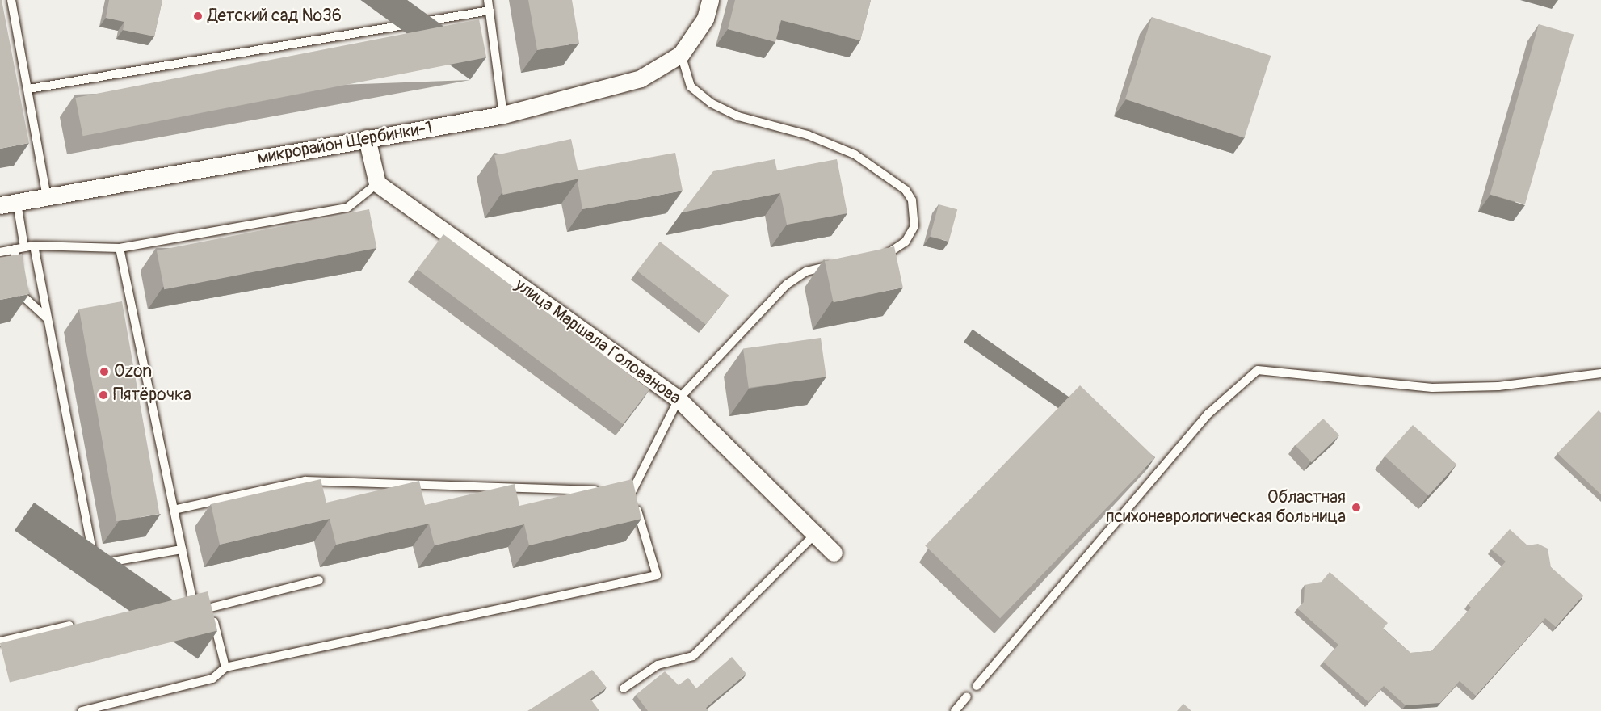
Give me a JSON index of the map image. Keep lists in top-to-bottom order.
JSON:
{
  "streets": {
    "street": ["микрорайон Щербинки-1", "улица Маршала Голованова"]
  },
  "places": [
    "Детский сад №36",
    "Ozon",
    "Пятёрочка",
    "Областная психоневрологическая больница"
  ]
}
